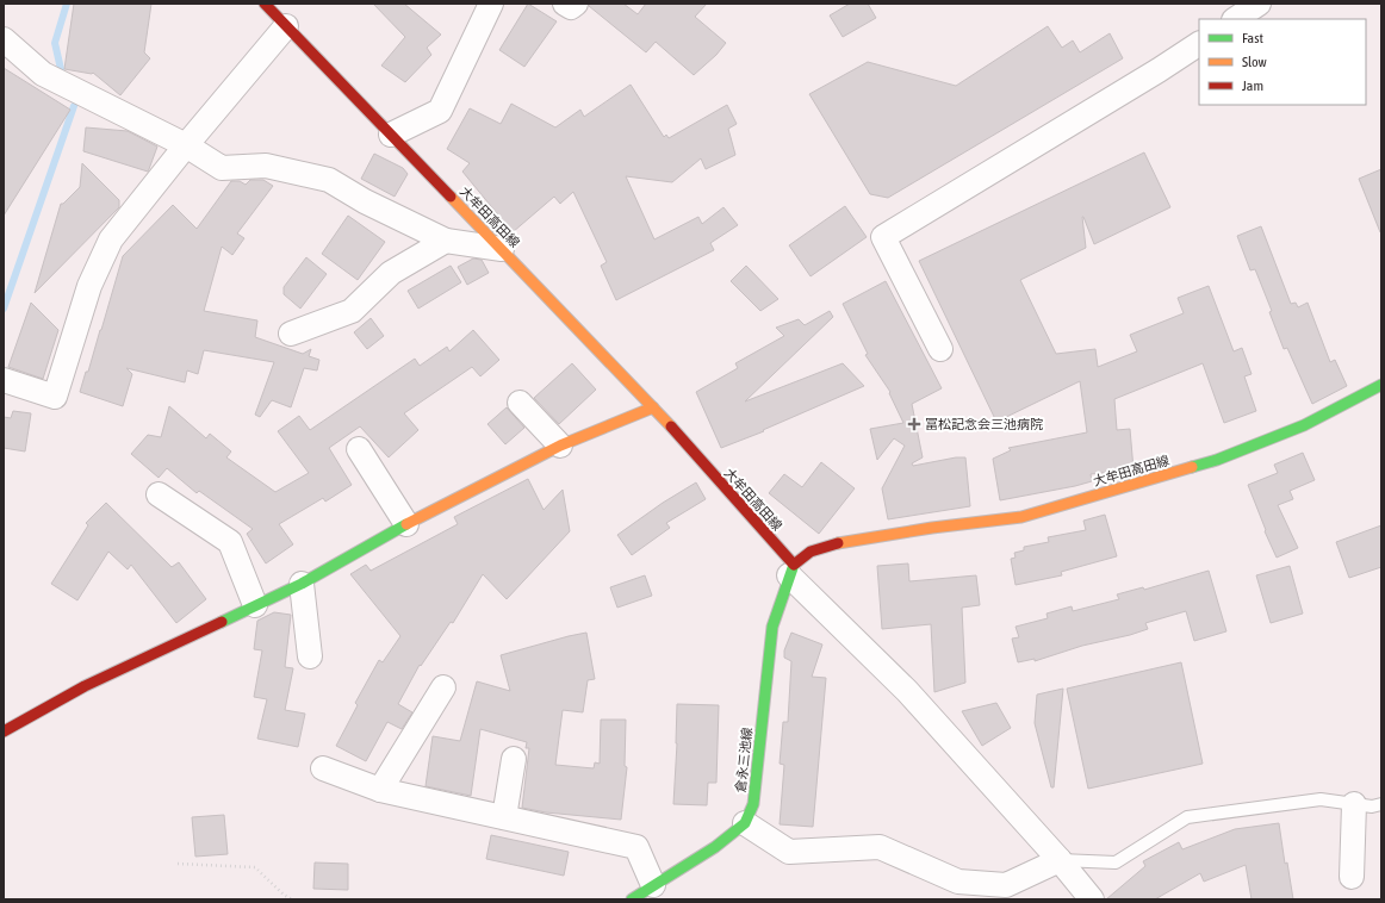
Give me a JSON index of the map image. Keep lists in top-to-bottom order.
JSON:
{
  "streets": {
    "main road": ["大牟田高田線", "倉永三池線"]
  },
  "crossings": [
    ["大牟田高田線", "倉永三池線"]
  ],
  "places": {
    "health": ["冨松記念会三池病院"]
  },
  "legend": ["Fast", "Slow", "Jam"]
}
